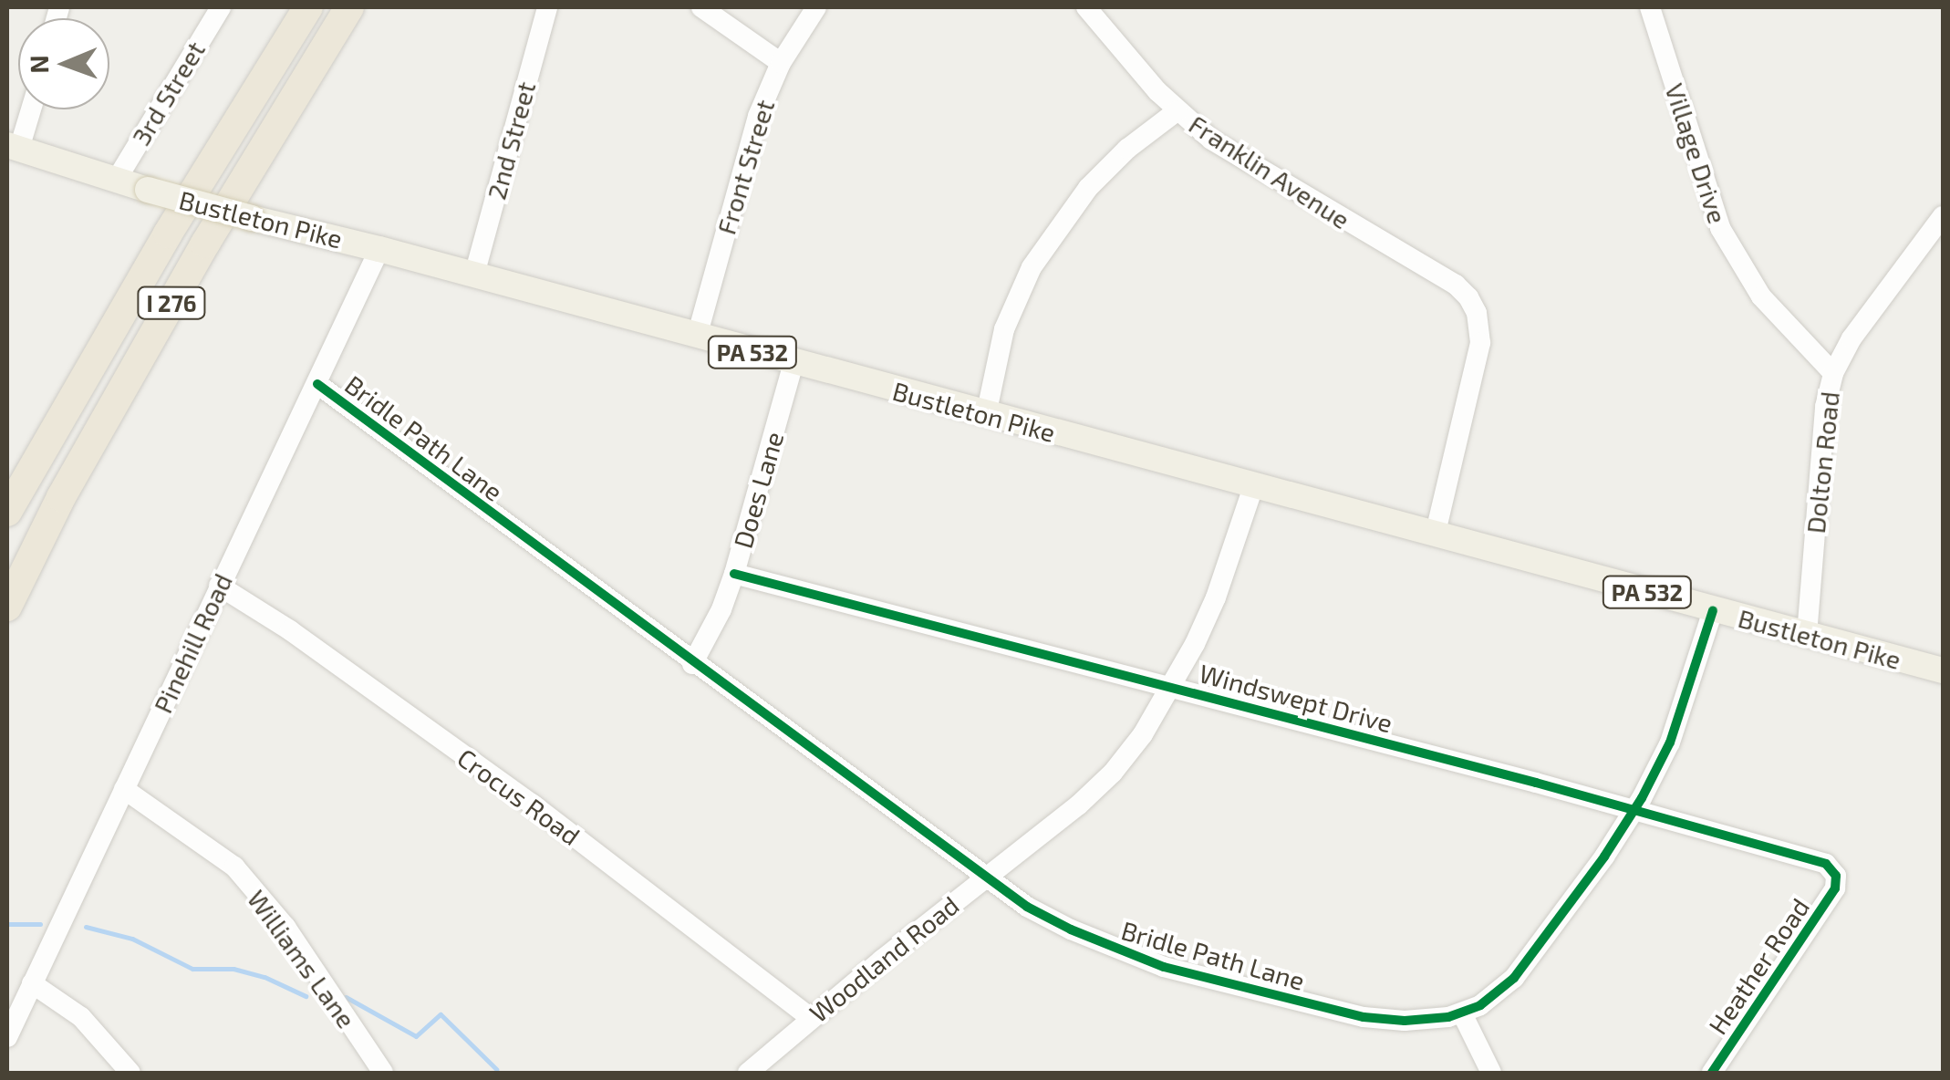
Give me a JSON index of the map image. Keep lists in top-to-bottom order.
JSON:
{
  "streets": {
    "highway": ["I 276"],
    "main road": ["Bustleton Pike", "PA 532"],
    "street": [
      "3rd Street",
      "2nd Street",
      "Village Drive",
      "Front Street",
      "Franklin Avenue",
      "Bridle Path Lane",
      "Dolton Road",
      "Does Lane",
      "Pinehill Road",
      "Windswept Drive",
      "Crocus Road",
      "Williams Lane",
      "Woodland Road",
      "Heather Road"
    ]
  },
  "crossings": [
    ["3rd Street", "Bustleton Pike"],
    ["2nd Street", "Bustleton Pike"],
    ["Village Drive", "Dolton Road"],
    ["Front Street", "Bustleton Pike"],
    ["Franklin Avenue", "Bustleton Pike"],
    ["Bustleton Pike", "Bridle Path Lane"],
    ["Bustleton Pike", "Dolton Road"],
    ["Bustleton Pike", "Does Lane"],
    ["Bustleton Pike", "Pinehill Road"],
    ["Bustleton Pike", "Woodland Road"],
    ["Bridle Path Lane", "Does Lane"],
    ["Bridle Path Lane", "Pinehill Road"],
    ["Bridle Path Lane", "Windswept Drive"],
    ["Bridle Path Lane", "Woodland Road"],
    ["Does Lane", "Windswept Drive"],
    ["Pinehill Road", "Crocus Road"],
    ["Pinehill Road", "Williams Lane"],
    ["Windswept Drive", "Woodland Road"],
    ["Windswept Drive", "Heather Road"],
    ["Crocus Road", "Woodland Road"]
  ],
  "north": "left"
}
